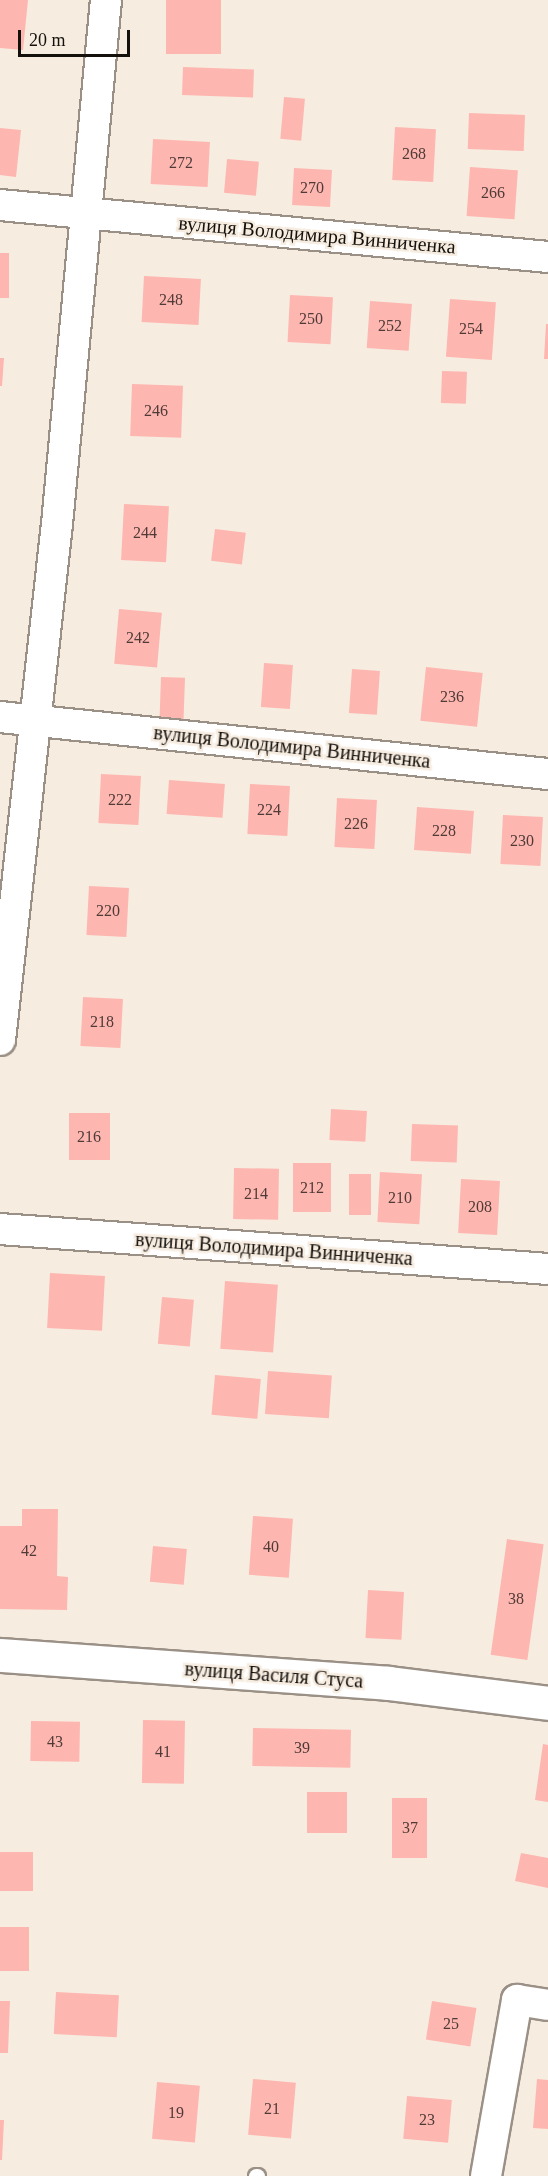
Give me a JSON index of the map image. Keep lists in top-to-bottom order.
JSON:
{
  "streets": {
    "main road": ["вулиця Василя Стуса"],
    "street": ["вулиця Володимира Винниченка"]
  },
  "house_numbers": [
    "268",
    "272",
    "270",
    "266",
    "248",
    "250",
    "252",
    "254",
    "246",
    "244",
    "242",
    "236",
    "222",
    "224",
    "226",
    "228",
    "230",
    "220",
    "218",
    "216",
    "212",
    "214",
    "210",
    "208",
    "40",
    "42",
    "38",
    "43",
    "39",
    "41",
    "37",
    "25",
    "21",
    "19",
    "23"
  ],
  "scale_bar": "20 m"
}
